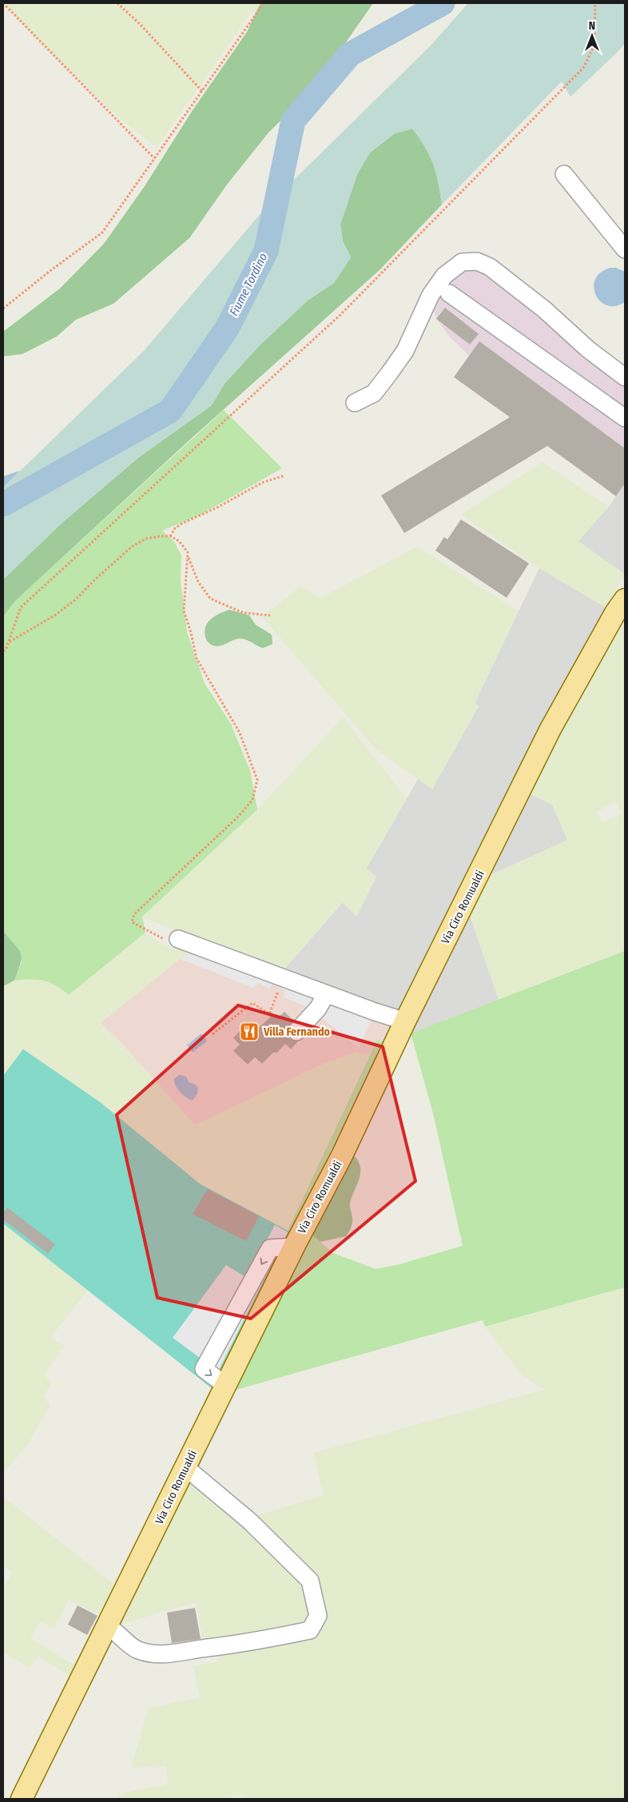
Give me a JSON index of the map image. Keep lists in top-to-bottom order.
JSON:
{
  "streets": {
    "main road": ["Via Ciro Romualdi"]
  },
  "water": ["Fiume Tordino"],
  "places": {
    "restaurant": ["Villa Fernando"]
  },
  "north": "top"
}
